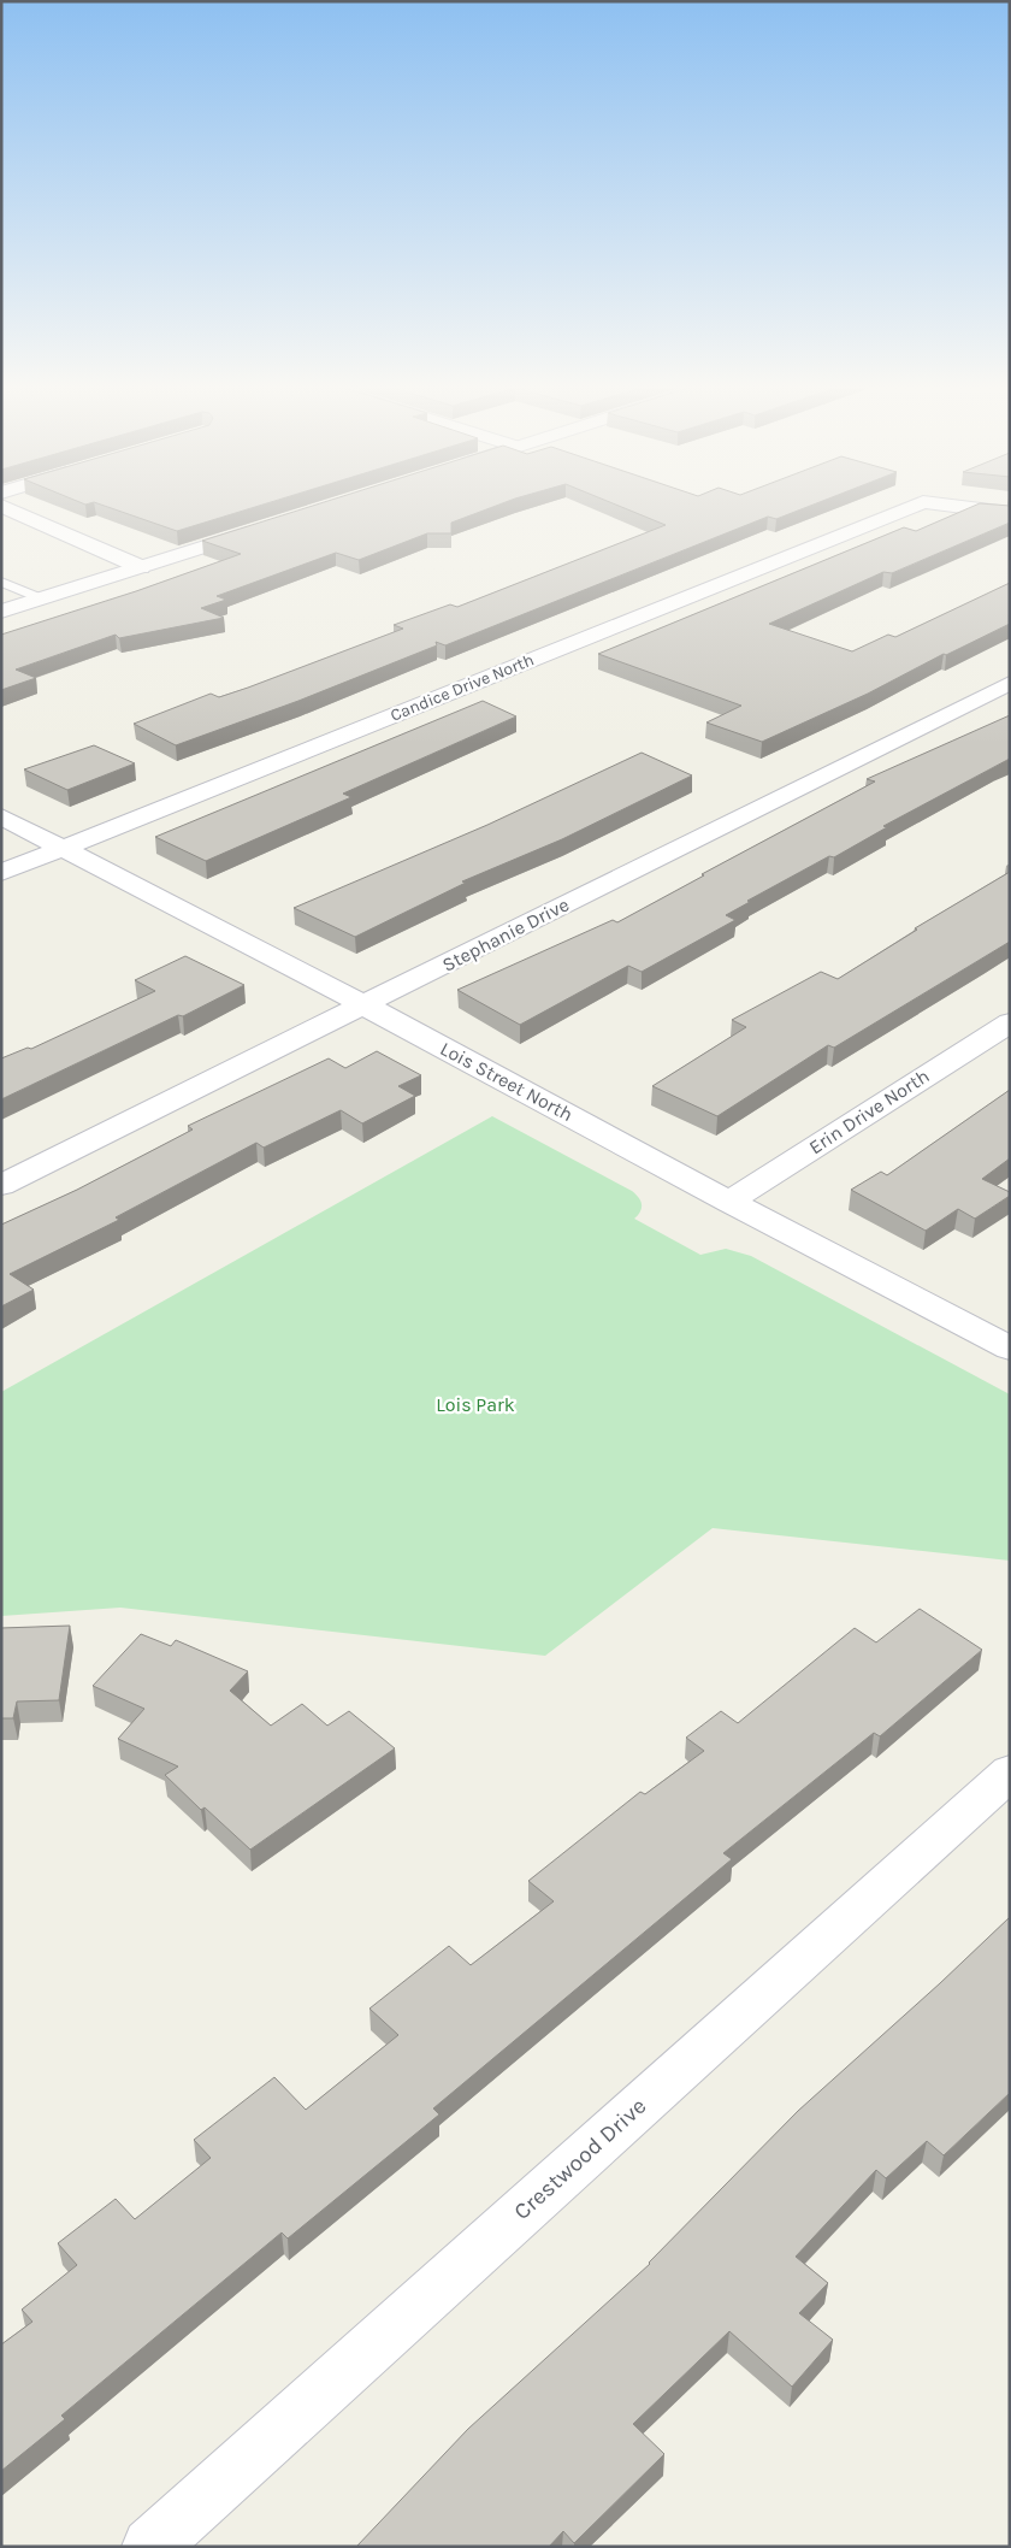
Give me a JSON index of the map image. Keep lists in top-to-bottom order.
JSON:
{
  "streets": {
    "street": [
      "Candice Drive North",
      "Stephanie Drive",
      "Lois Street North",
      "Erin Drive North",
      "Crestwood Drive"
    ]
  },
  "crossings": [
    ["Candice Drive North", "Lois Street North"],
    ["Stephanie Drive", "Lois Street North"],
    ["Lois Street North", "Erin Drive North"]
  ],
  "parks": ["Lois Park"]
}
